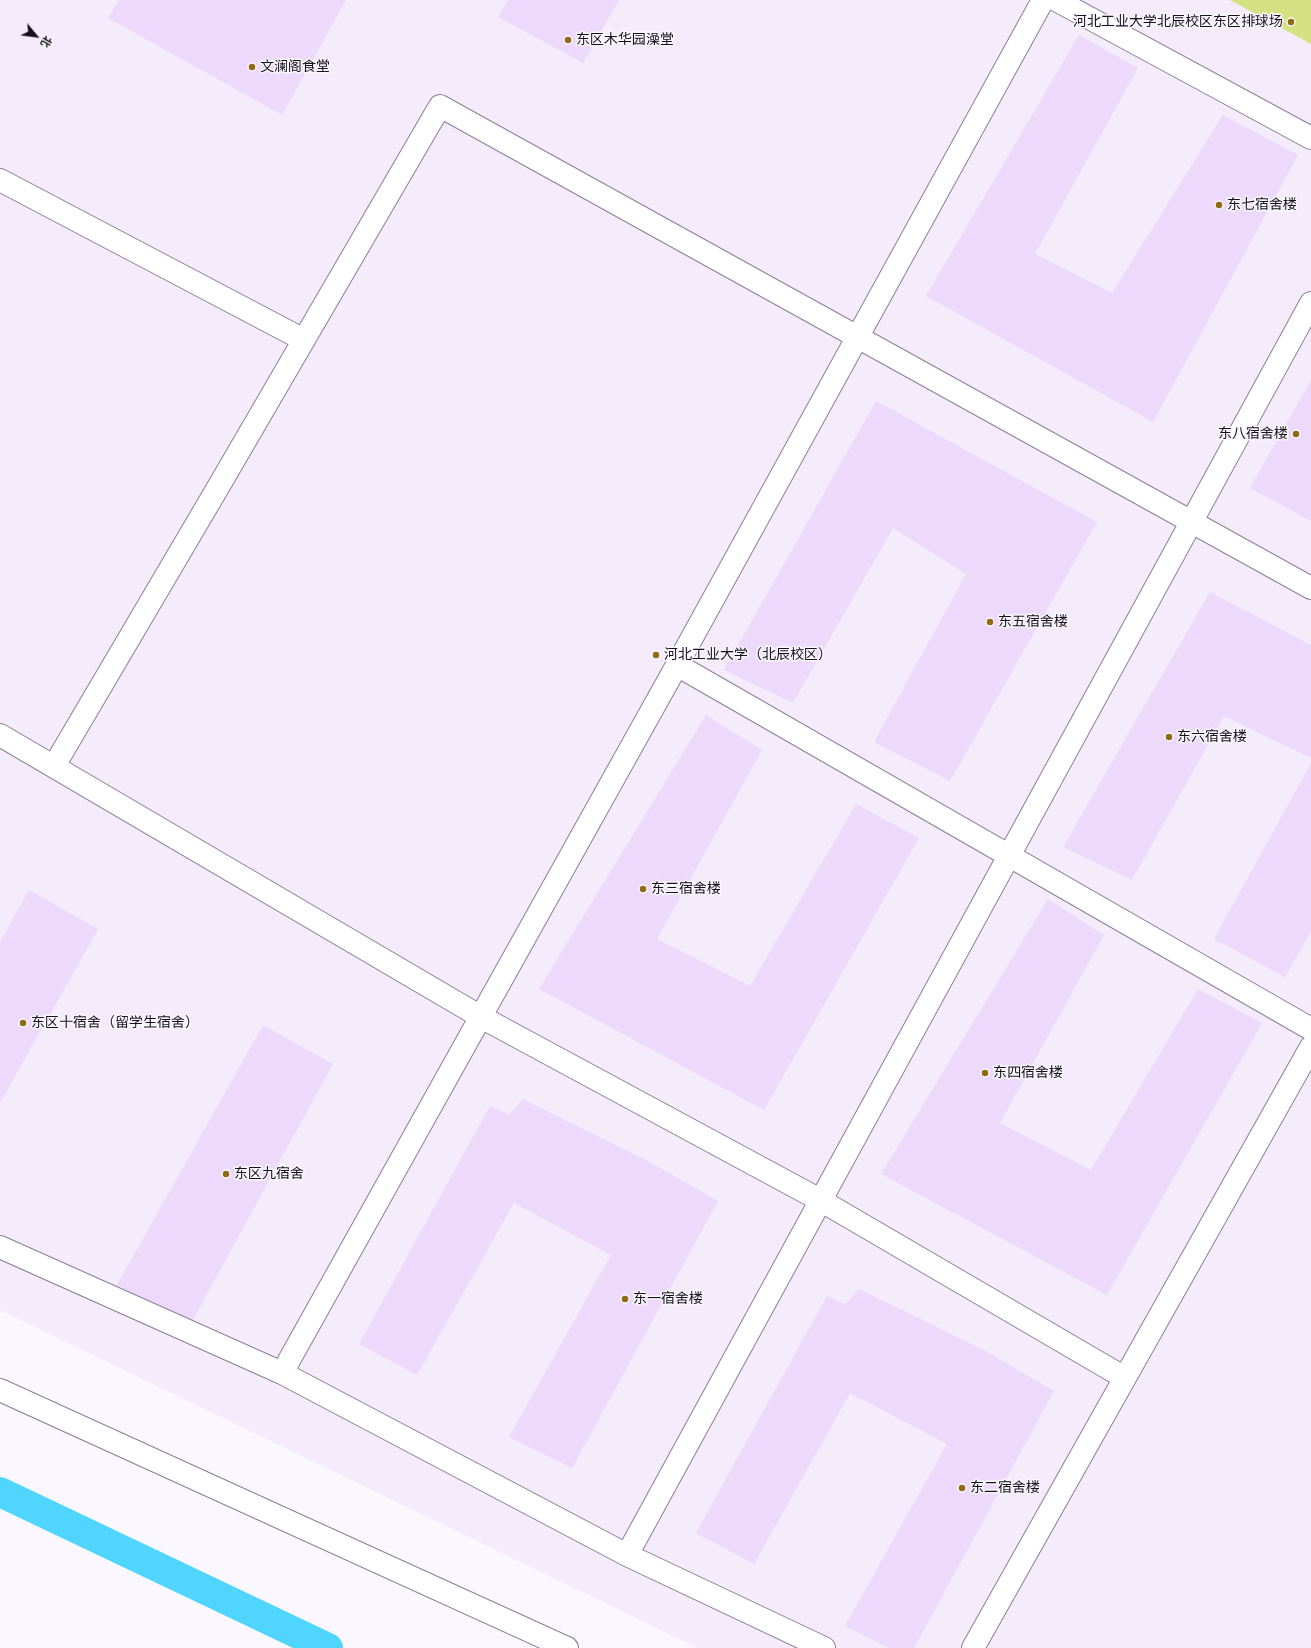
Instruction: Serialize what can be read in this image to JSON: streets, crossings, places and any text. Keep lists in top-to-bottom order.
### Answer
{
  "places": [
    "河北工业大学北辰校区东区排球场",
    "东区木华园澡堂",
    "文澜阁食堂",
    "东七宿舍楼",
    "东八宿舍楼",
    "东五宿舍楼",
    "河北工业大学（北辰校区）",
    "东六宿舍楼",
    "东三宿舍楼",
    "东区十宿舍（留学生宿舍）",
    "东四宿舍楼",
    "东区九宿舍",
    "东一宿舍楼",
    "东二宿舍楼"
  ],
  "north": "bottom right"
}
